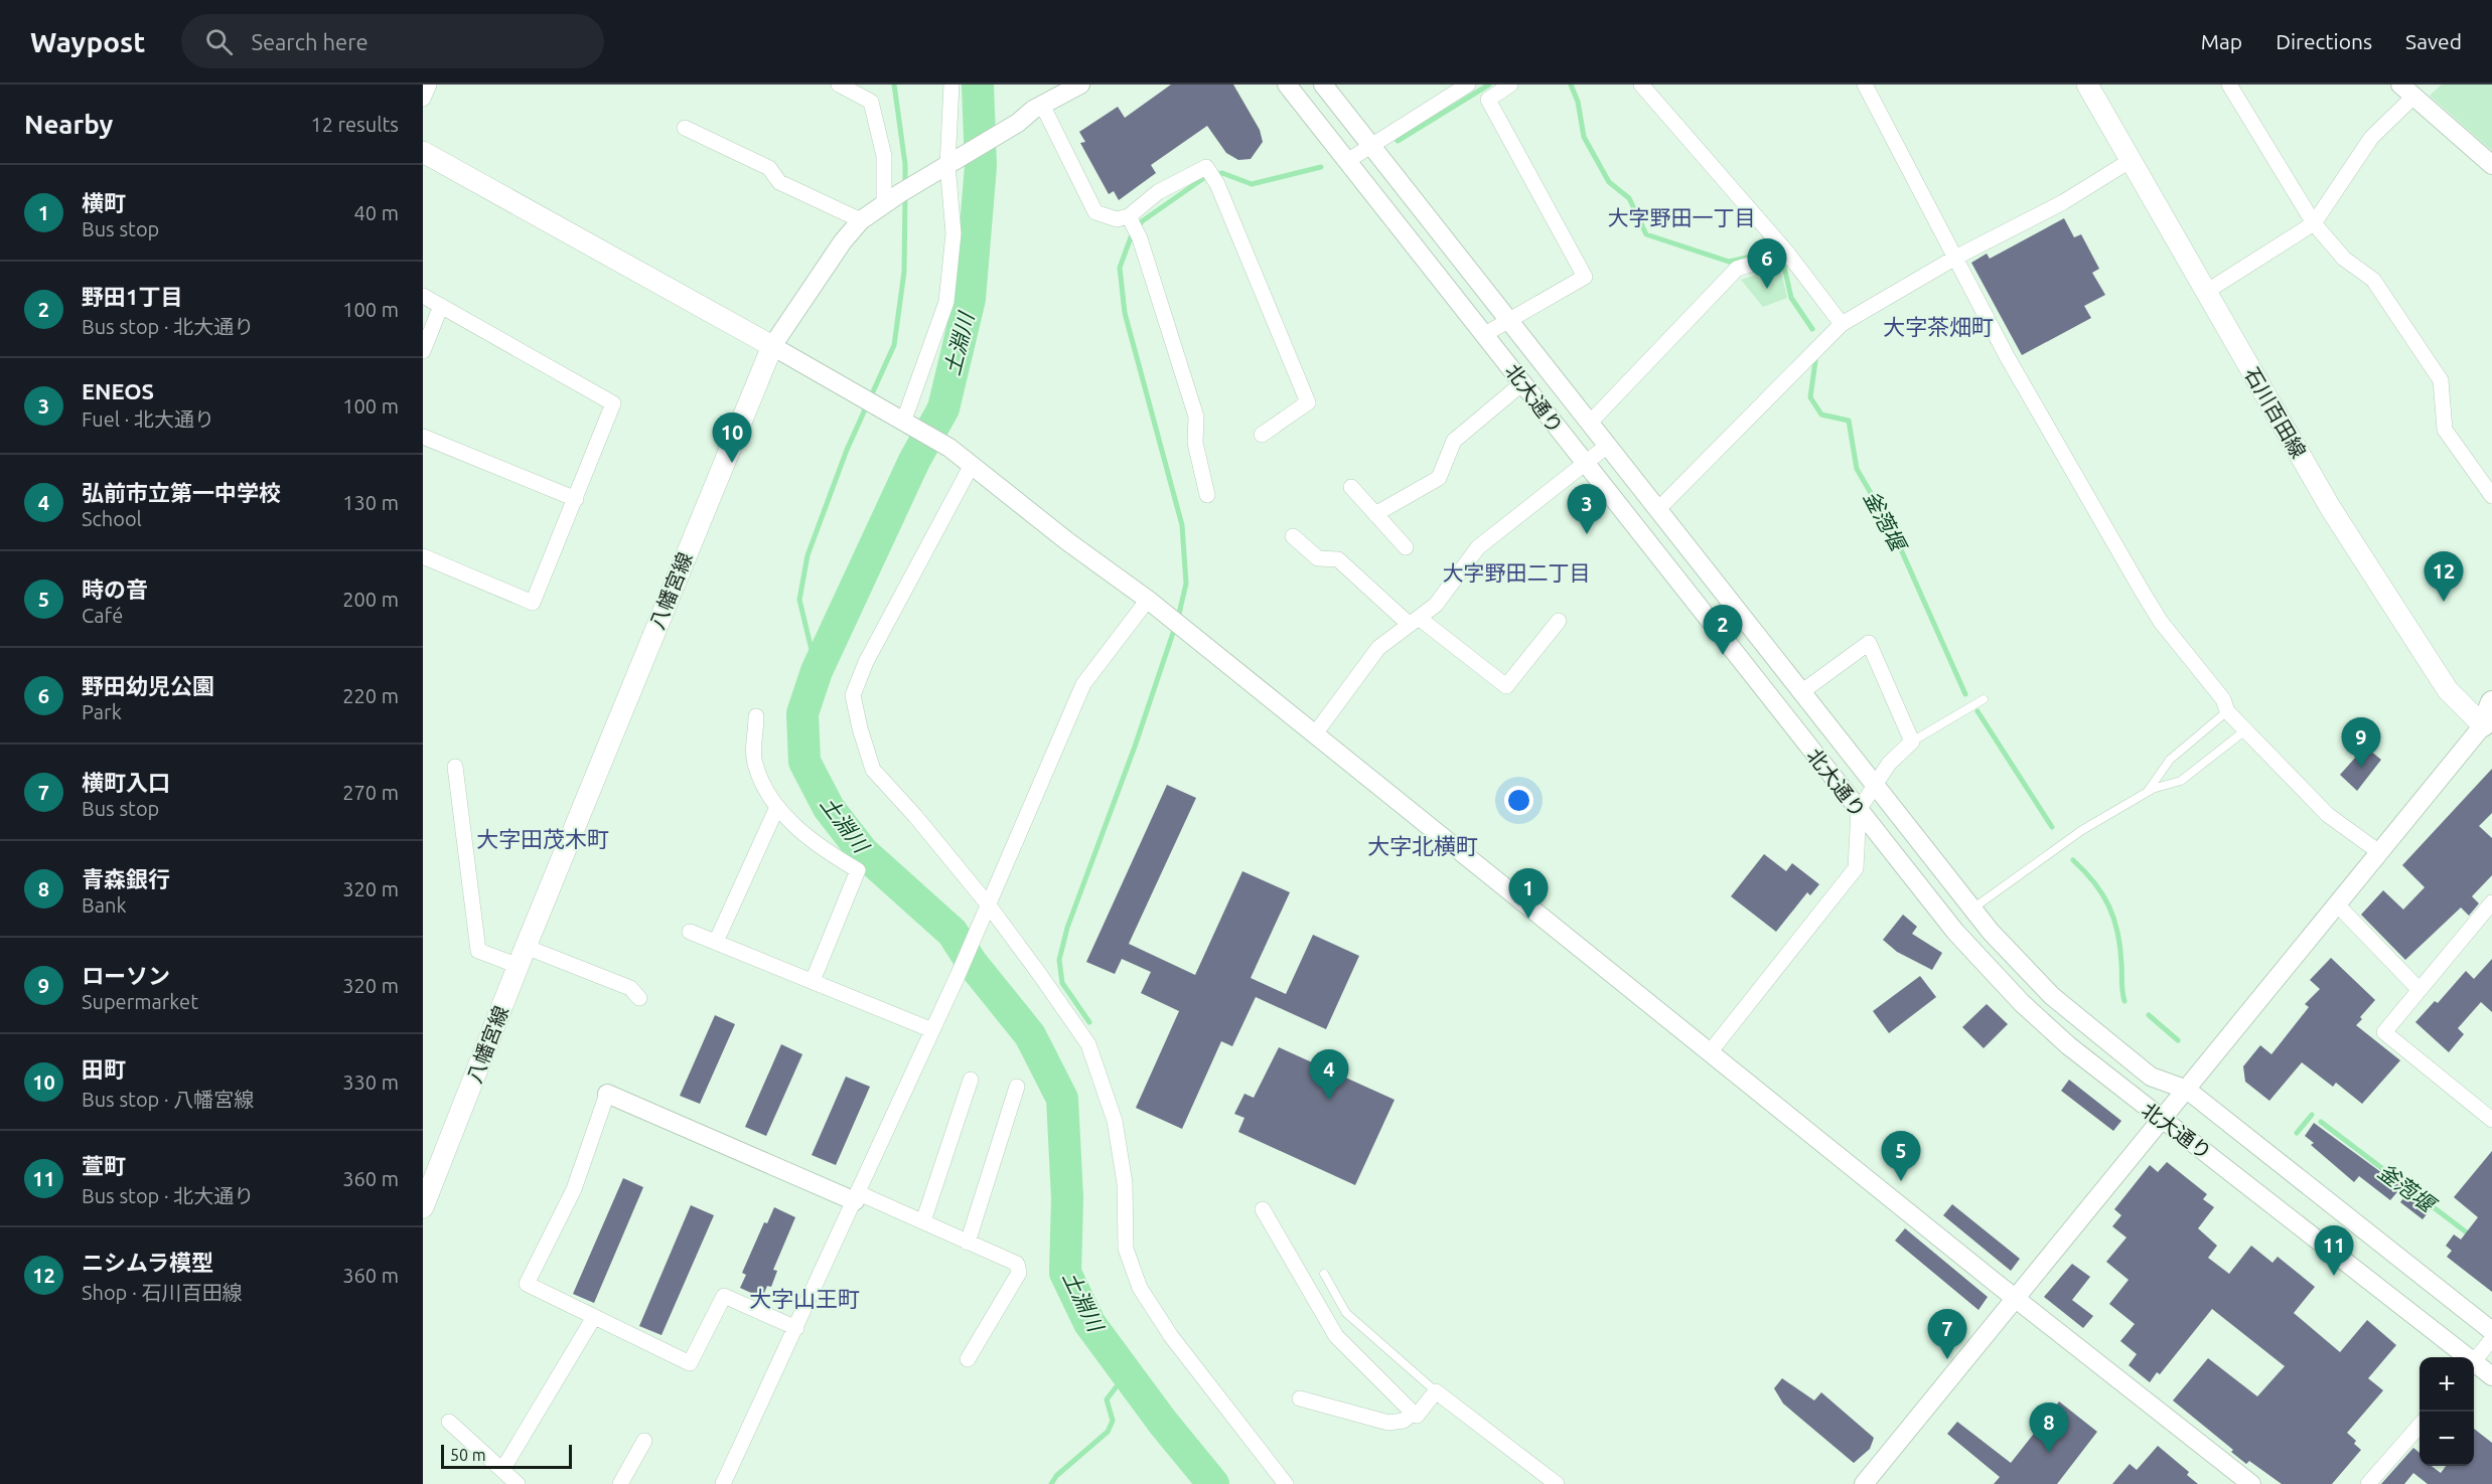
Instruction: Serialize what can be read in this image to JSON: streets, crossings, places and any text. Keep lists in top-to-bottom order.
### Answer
{
  "streets": {
    "main road": ["石川百田線", "八幡宮線"],
    "street": ["北大通り"]
  },
  "districts": [
    "大字野田一丁目",
    "大字茶畑町",
    "大字野田二丁目",
    "大字田茂木町",
    "大字北横町",
    "大字山王町"
  ],
  "water": ["土淵川", "釜萢堰"],
  "scale_bar": "50 m",
  "page": {
    "header": "Waypost",
    "search": "Search here",
    "nav": ["Map", "Directions", "Saved"],
    "heading": ["Nearby", "12 results"],
    "list": [
      {
        "mark": "1",
        "name": "横町",
        "note": "Bus stop",
        "value": "40 m"
      },
      {
        "mark": "2",
        "name": "野田1丁目",
        "note": "Bus stop · 北大通り",
        "value": "100 m"
      },
      {
        "mark": "3",
        "name": "ENEOS",
        "note": "Fuel · 北大通り",
        "value": "100 m"
      },
      {
        "mark": "4",
        "name": "弘前市立第一中学校",
        "note": "School",
        "value": "130 m"
      },
      {
        "mark": "5",
        "name": "時の音",
        "note": "Café",
        "value": "200 m"
      },
      {
        "mark": "6",
        "name": "野田幼児公園",
        "note": "Park",
        "value": "220 m"
      },
      {
        "mark": "7",
        "name": "横町入口",
        "note": "Bus stop",
        "value": "270 m"
      },
      {
        "mark": "8",
        "name": "青森銀行",
        "note": "Bank",
        "value": "320 m"
      },
      {
        "mark": "9",
        "name": "ローソン",
        "note": "Supermarket",
        "value": "320 m"
      },
      {
        "mark": "10",
        "name": "田町",
        "note": "Bus stop · 八幡宮線",
        "value": "330 m"
      },
      {
        "mark": "11",
        "name": "萱町",
        "note": "Bus stop · 北大通り",
        "value": "360 m"
      },
      {
        "mark": "12",
        "name": "ニシムラ模型",
        "note": "Shop · 石川百田線",
        "value": "360 m"
      }
    ],
    "pins": [
      "6",
      "10",
      "3",
      "12",
      "2",
      "9",
      "1",
      "4",
      "5",
      "11",
      "7",
      "8"
    ],
    "map_buttons": ["+", "−"],
    "scale": "50 m"
  }
}
